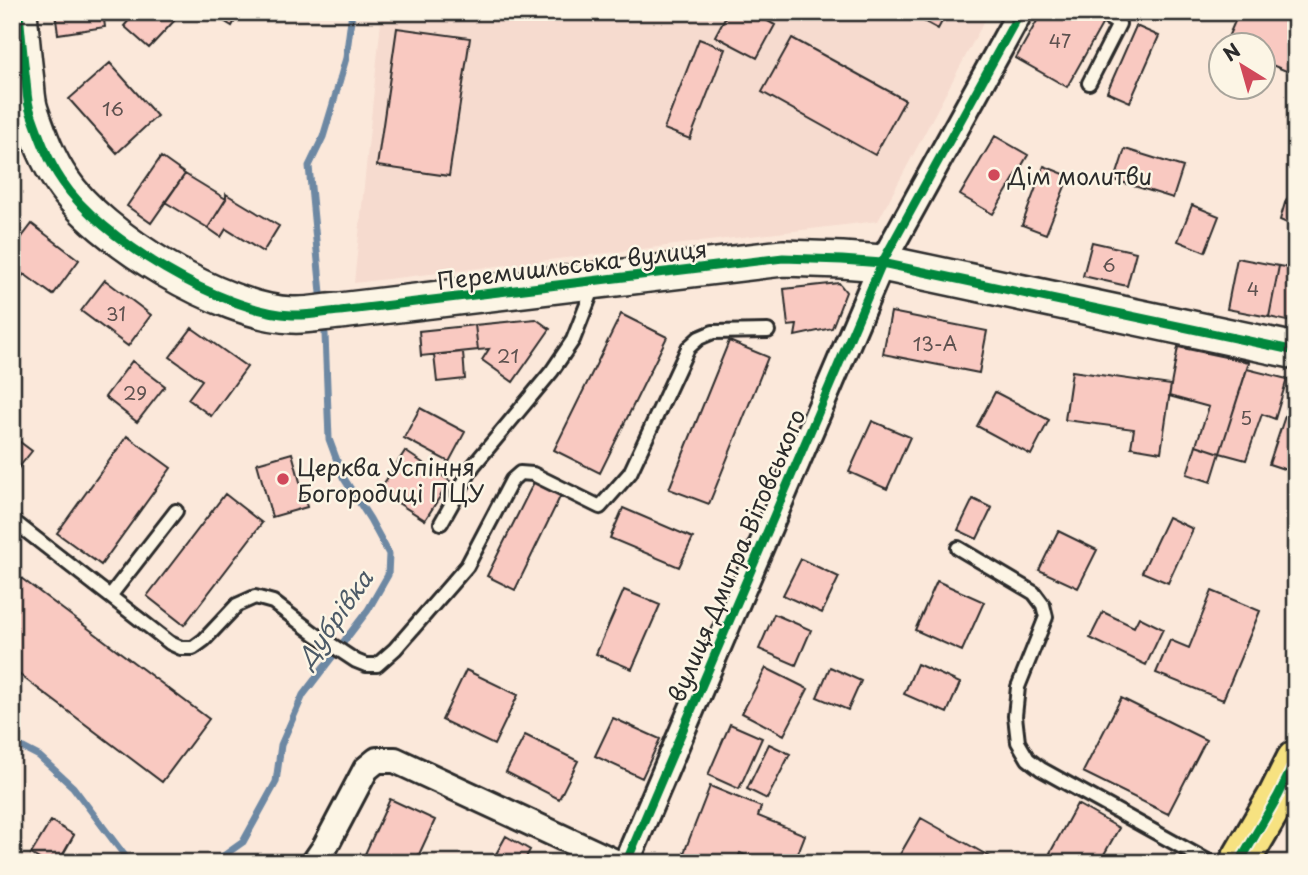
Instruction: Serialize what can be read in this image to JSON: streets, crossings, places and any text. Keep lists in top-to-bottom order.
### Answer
{
  "streets": {
    "main road": ["Перемишльська вулиця"],
    "street": ["вулиця Дмитра Вітовського"]
  },
  "crossings": [
    ["Перемишльська вулиця", "вулиця Дмитра Вітовського"]
  ],
  "water": ["Дубрівка"],
  "places": ["Дім молитви", "Церква Успіння Богородиці ПЦУ"],
  "house_numbers": [
    "47",
    "16",
    "6",
    "4",
    "31",
    "13-А",
    "21",
    "29",
    "5"
  ],
  "north": "top left"
}
